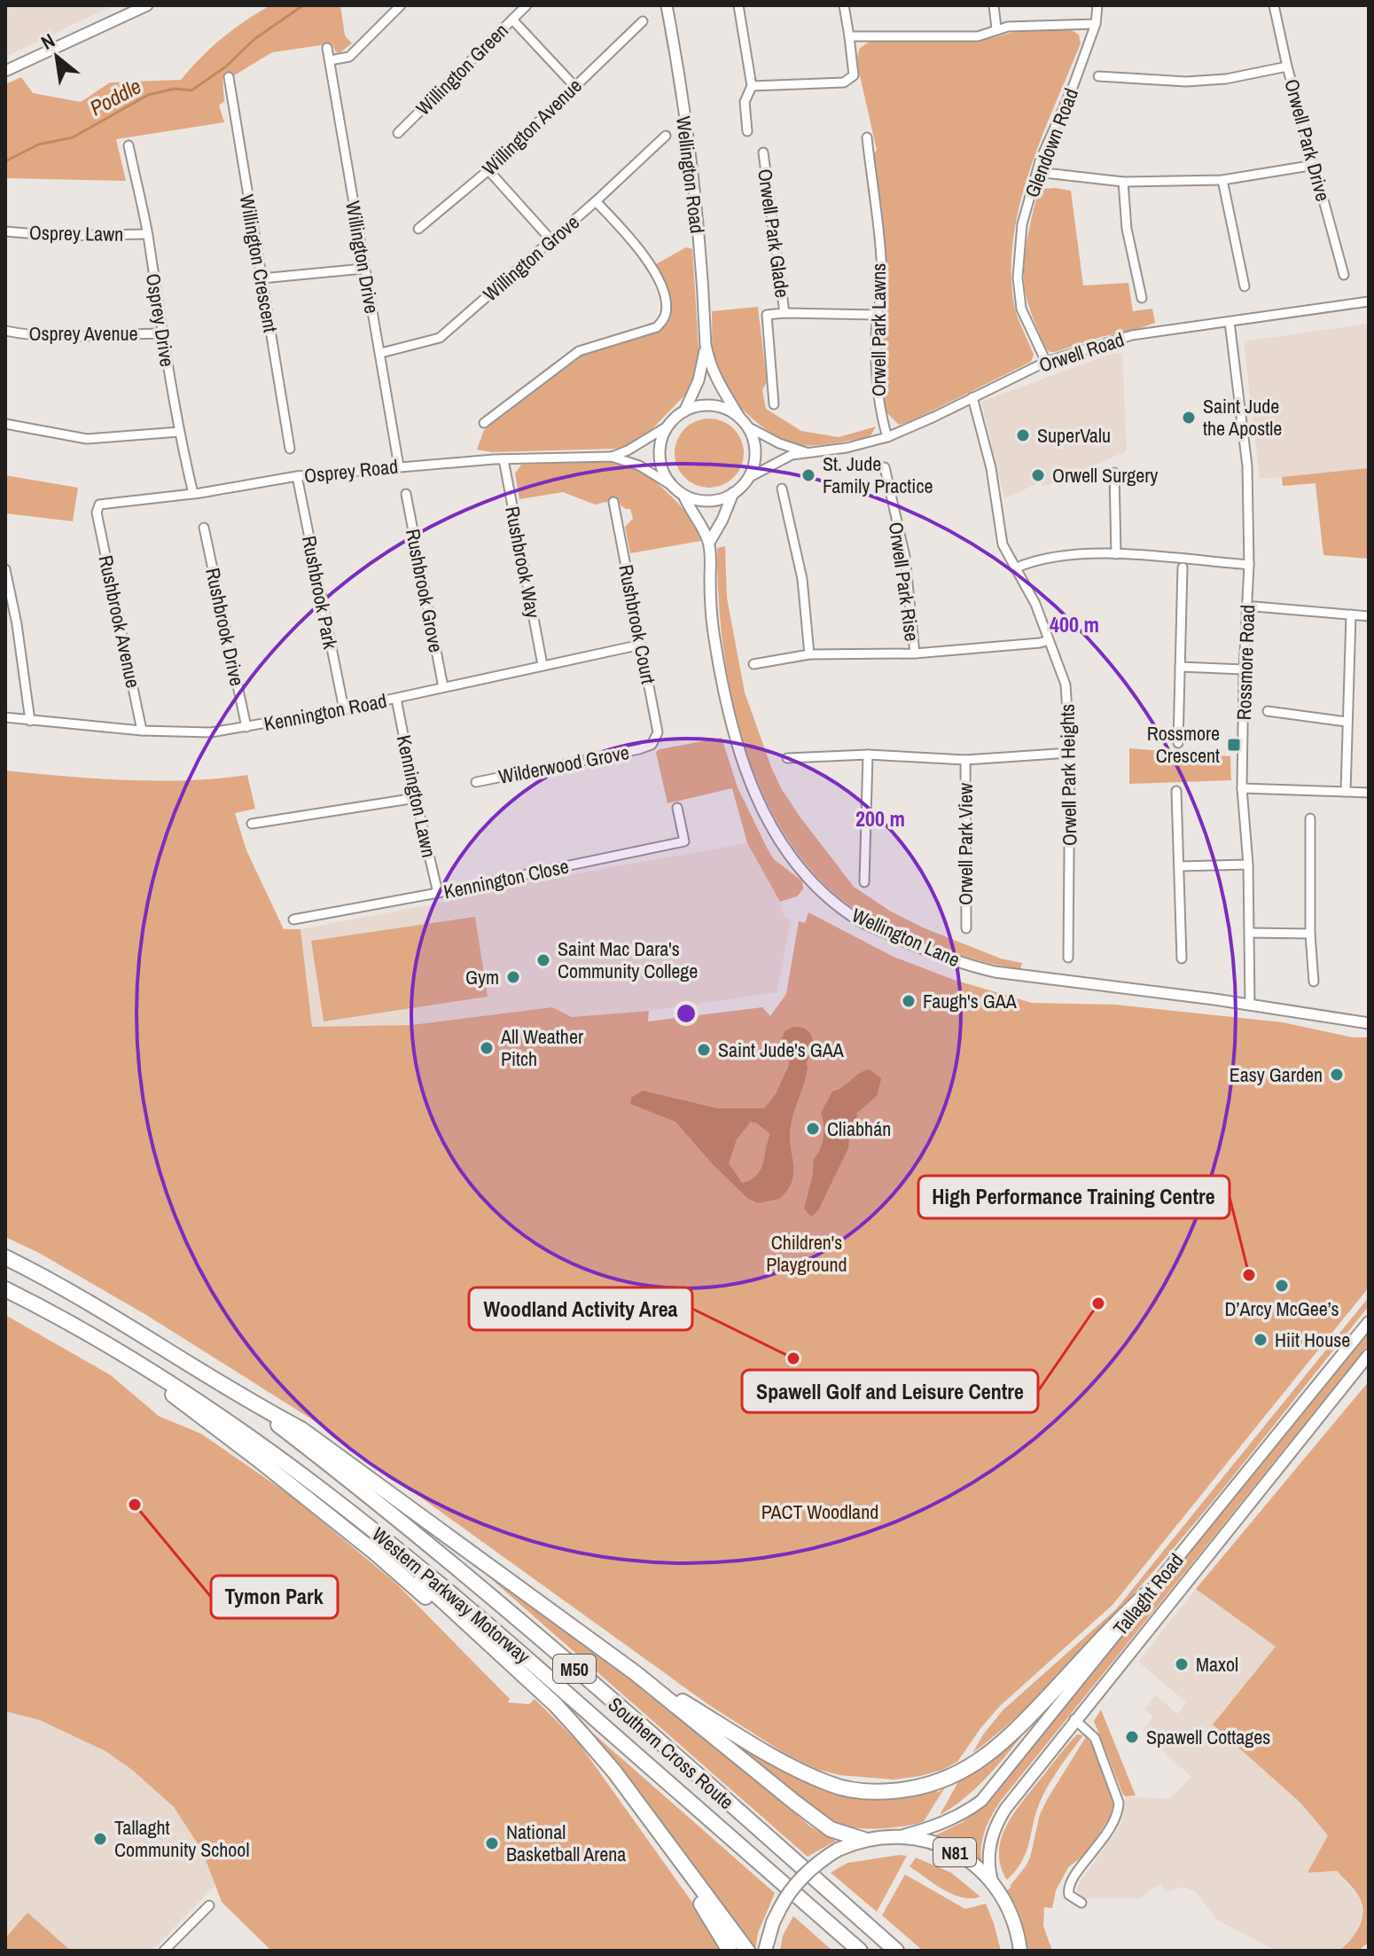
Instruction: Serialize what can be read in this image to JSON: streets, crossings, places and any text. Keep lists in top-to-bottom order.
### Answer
{
  "streets": {
    "highway": ["Western Parkway Motorway", "M50", "Southern Cross Route"],
    "main road": ["Tallaght Road", "N81"],
    "street": [
      "Willington Green",
      "Willington Avenue",
      "Orwell Park Drive",
      "Glendown Road",
      "Wellington Road",
      "Osprey Lawn",
      "Orwell Park Glade",
      "Willington Drive",
      "Willington Grove",
      "Willington Crescent",
      "Osprey Drive",
      "Orwell Park Lawns",
      "Osprey Avenue",
      "Orwell Road",
      "Osprey Road",
      "Rushbrook Way",
      "Orwell Park Rise",
      "Rushbrook Grove",
      "Rushbrook Park",
      "Rushbrook Avenue",
      "Rushbrook Court",
      "Rushbrook Drive",
      "Rossmore Road",
      "Kennington Road",
      "Wilderwood Grove",
      "Orwell Park Heights",
      "Kennington Lawn",
      "Orwell Park View",
      "Kennington Close",
      "Wellington Lane"
    ]
  },
  "crossings": [
    ["Glendown Road", "Orwell Road"],
    ["Wellington Road", "Orwell Road"],
    ["Wellington Road", "Osprey Road"],
    ["Wellington Road", "Wellington Lane"],
    ["Osprey Lawn", "Osprey Drive"],
    ["Orwell Park Glade", "Orwell Park Lawns"],
    ["Willington Drive", "Willington Grove"],
    ["Willington Drive", "Osprey Road"],
    ["Osprey Drive", "Osprey Avenue"],
    ["Osprey Drive", "Osprey Road"],
    ["Orwell Park Lawns", "Orwell Road"],
    ["Orwell Road", "Osprey Road"],
    ["Orwell Road", "Rossmore Road"],
    ["Orwell Road", "Orwell Park Heights"],
    ["Orwell Road", "Wellington Lane"],
    ["Osprey Road", "Rushbrook Way"],
    ["Osprey Road", "Rushbrook Park"],
    ["Osprey Road", "Rushbrook Avenue"],
    ["Osprey Road", "Wellington Lane"],
    ["Rushbrook Way", "Kennington Road"],
    ["Orwell Park Rise", "Orwell Park Heights"],
    ["Rushbrook Grove", "Kennington Road"],
    ["Rushbrook Park", "Kennington Road"],
    ["Rushbrook Avenue", "Kennington Road"],
    ["Rushbrook Court", "Kennington Road"],
    ["Rushbrook Court", "Wilderwood Grove"],
    ["Rushbrook Drive", "Kennington Road"],
    ["Rossmore Road", "Wellington Lane"],
    ["Kennington Road", "Kennington Lawn"],
    ["Orwell Park Heights", "Orwell Park View"],
    ["Kennington Lawn", "Kennington Close"],
    ["Tallaght Road", "M50"],
    ["Tallaght Road", "N81"],
    ["Western Parkway Motorway", "M50"],
    ["M50", "Southern Cross Route"],
    ["M50", "N81"]
  ],
  "water": ["Poddle"],
  "parks": ["Children's Playground", "PACT Woodland"],
  "places": {
    "other": [
      "Saint Jude the Apostle",
      "SuperValu",
      "St. Jude Family Practice",
      "Orwell Surgery",
      "Saint Mac Dara's Community College",
      "Gym",
      "Faugh's GAA",
      "All Weather Pitch",
      "Saint Jude's GAA",
      "Easy Garden",
      "Cliabhán",
      "High Performance Training Centre",
      "D’Arcy McGee’s",
      "Spawell Golf and Leisure Centre",
      "Hiit House",
      "Woodland Activity Area",
      "Tymon Park",
      "Maxol",
      "Spawell Cottages",
      "Tallaght Community School",
      "National Basketball Arena"
    ],
    "transit": ["Rossmore Crescent"]
  },
  "north": "top left",
  "rings": ["400 m", "200 m"]
}
